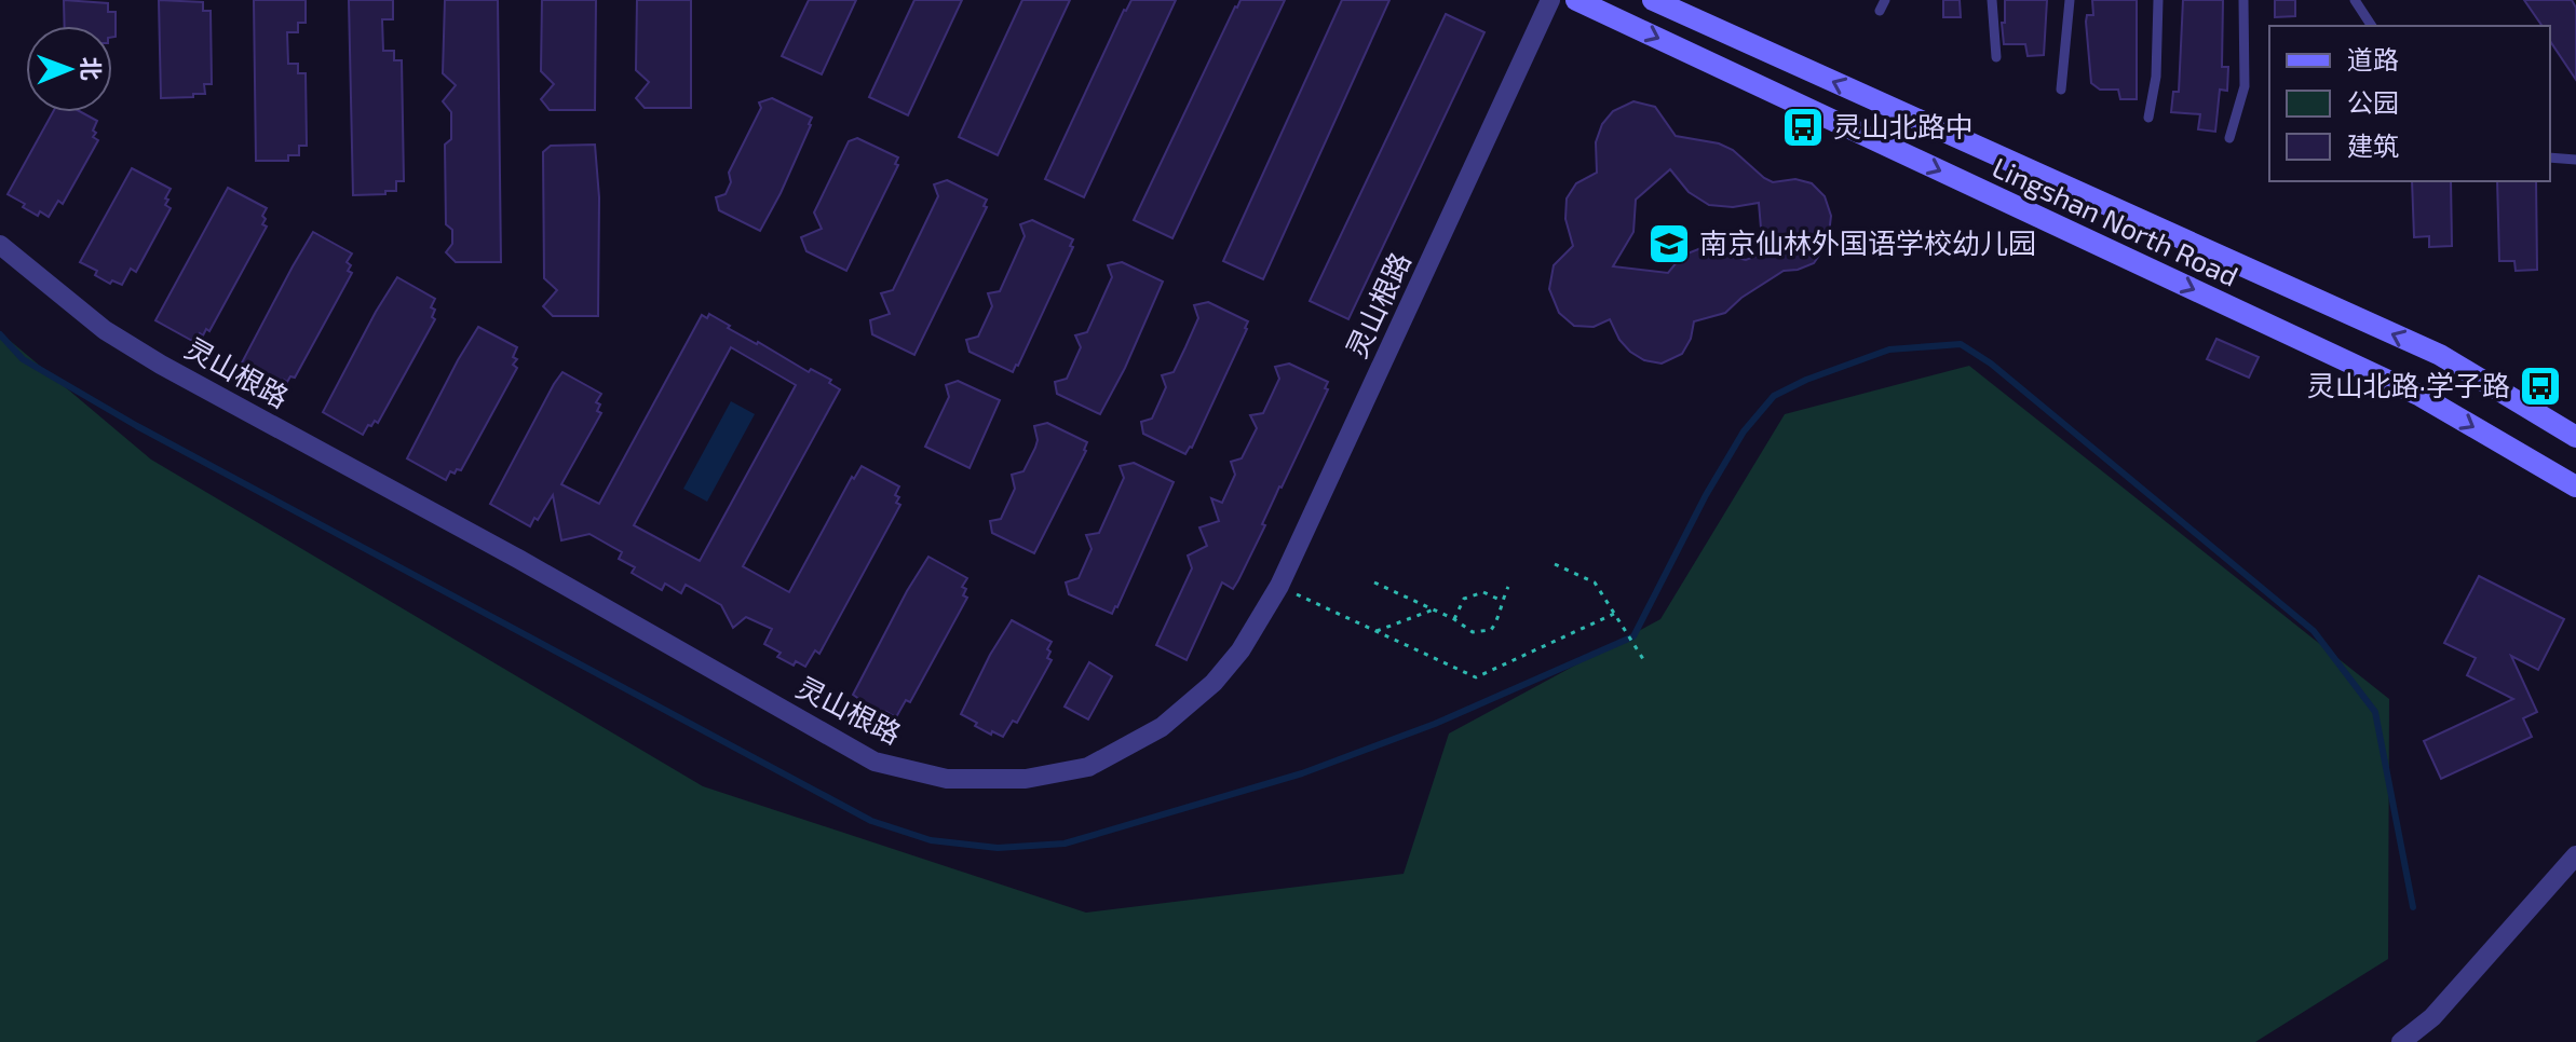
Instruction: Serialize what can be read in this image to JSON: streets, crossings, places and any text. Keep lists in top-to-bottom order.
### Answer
{
  "streets": {
    "main road": ["Lingshan North Road"],
    "street": ["灵山根路"]
  },
  "places": {
    "bus stop": ["灵山北路中", "灵山北路·学子路"],
    "school or university": ["南京仙林外国语学校幼儿园"]
  },
  "legend": ["道路", "公园", "建筑"],
  "north": "right"
}
